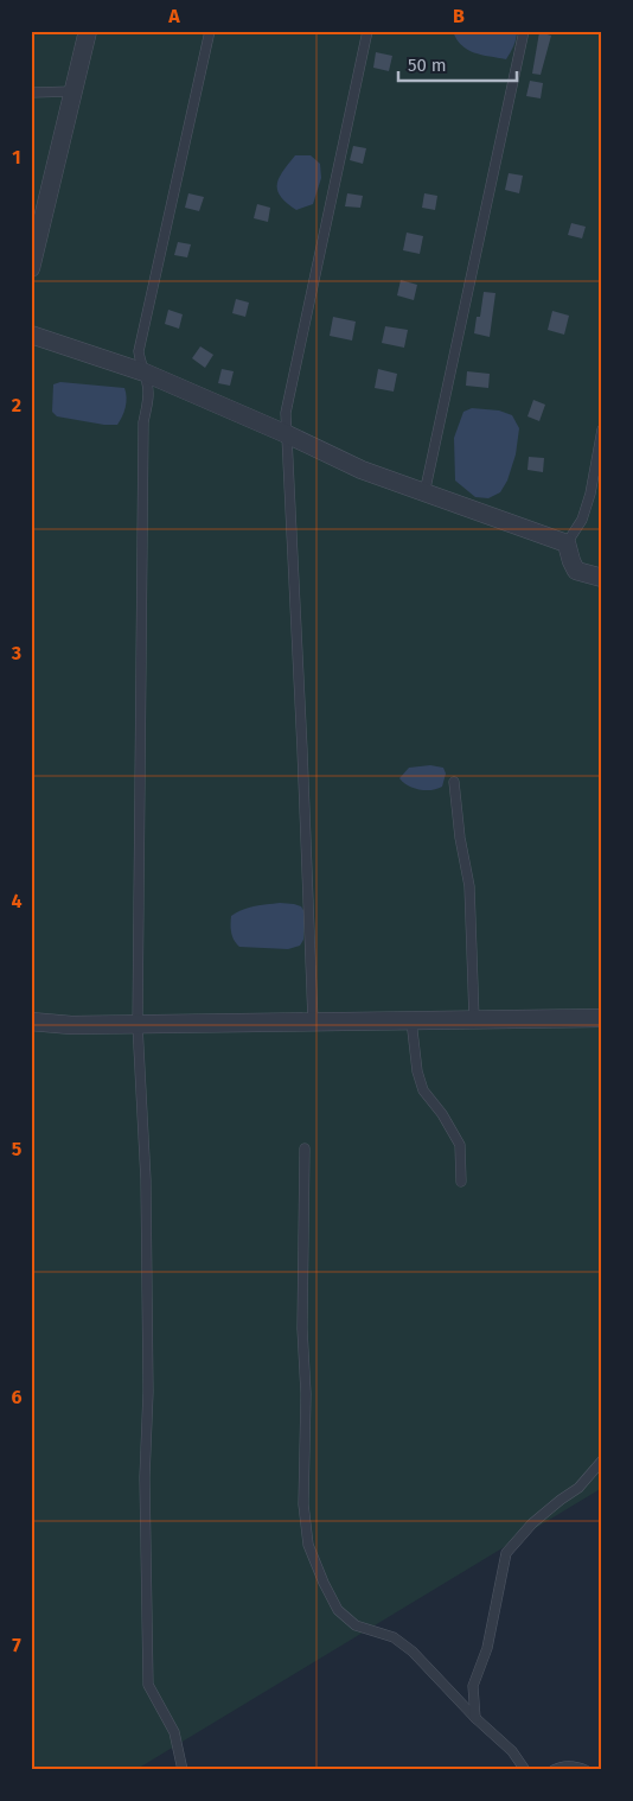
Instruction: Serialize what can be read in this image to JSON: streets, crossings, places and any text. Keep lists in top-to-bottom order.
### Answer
{
  "scale_bar": "50 m",
  "grid": {
    "columns": ["A", "B"],
    "rows": [
      "1",
      "2",
      "3",
      "4",
      "5",
      "6",
      "7"
    ]
  }
}
